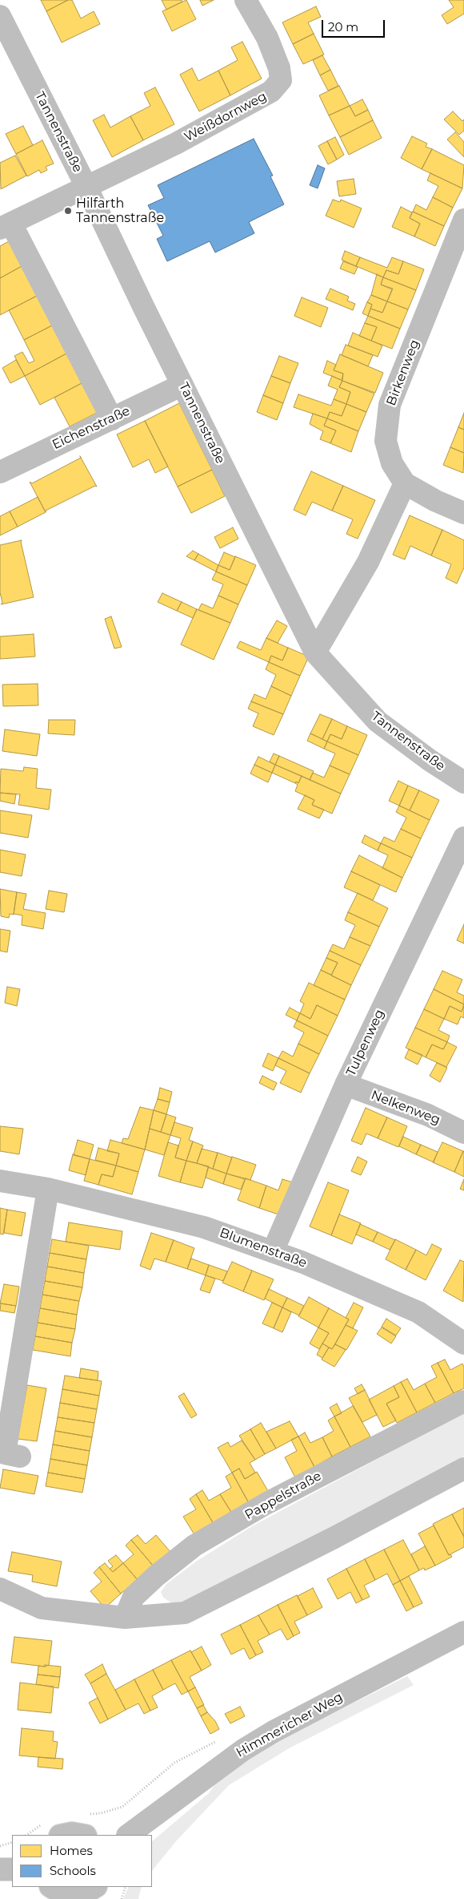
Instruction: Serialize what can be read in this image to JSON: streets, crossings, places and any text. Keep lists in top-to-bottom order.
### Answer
{
  "streets": {
    "street": [
      "Weißdornweg",
      "Tannenstraße",
      "Birkenweg",
      "Eichenstraße",
      "Tulpenweg",
      "Nelkenweg",
      "Blumenstraße",
      "Pappelstraße",
      "Himmericher Weg"
    ]
  },
  "crossings": [
    ["Weißdornweg", "Tannenstraße"],
    ["Tannenstraße", "Eichenstraße"],
    ["Tulpenweg", "Nelkenweg"],
    ["Tulpenweg", "Blumenstraße"]
  ],
  "places": ["Hilfarth Tannenstraße"],
  "legend": ["Homes", "Schools"],
  "scale_bar": "20 m"
}
